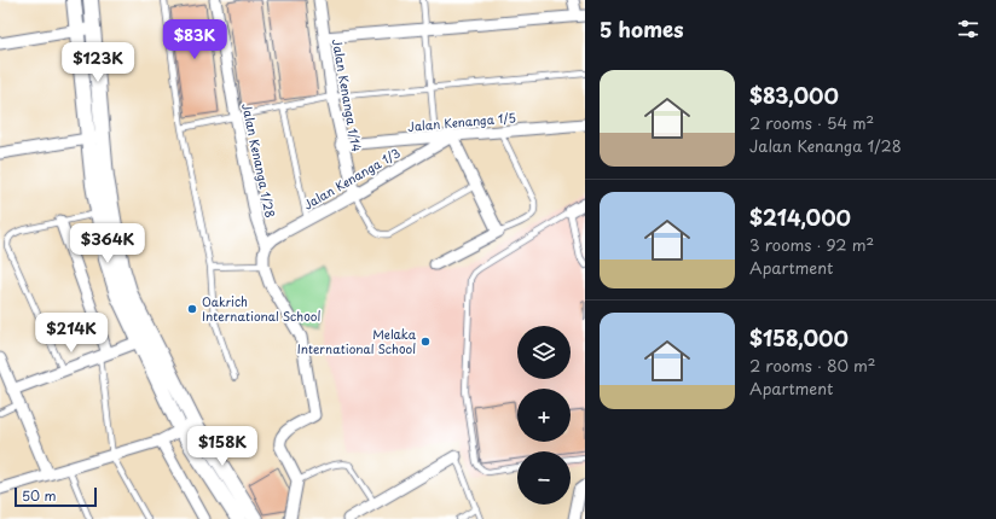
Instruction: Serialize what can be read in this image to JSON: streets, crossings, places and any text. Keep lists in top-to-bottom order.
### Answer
{
  "streets": {
    "street": [
      "Jalan Kenanga 1/14",
      "Jalan Kenanga 1/5",
      "Jalan Kenanga 1/28",
      "Jalan Kenanga 1/3"
    ]
  },
  "crossings": [
    ["Jalan Kenanga 1/14", "Jalan Kenanga 1/5"],
    ["Jalan Kenanga 1/14", "Jalan Kenanga 1/3"],
    ["Jalan Kenanga 1/5", "Jalan Kenanga 1/3"],
    ["Jalan Kenanga 1/28", "Jalan Kenanga 1/3"]
  ],
  "places": ["Oakrich International School", "Melaka International School"],
  "scale_bar": "50 m",
  "page": {
    "heading": "5 homes",
    "price": [
      "$83K",
      "$123K",
      "$364K",
      "$214K",
      "$158K"
    ],
    "list": [
      {
        "name": "$83,000",
        "note": "2 rooms · 54 m² · Jalan Kenanga 1/28"
      },
      {
        "name": "$214,000",
        "note": "3 rooms · 92 m² · Apartment"
      },
      {
        "name": "$158,000",
        "note": "2 rooms · 80 m² · Apartment"
      }
    ],
    "map_buttons": ["+", "−"],
    "scale": "50 m"
  }
}
